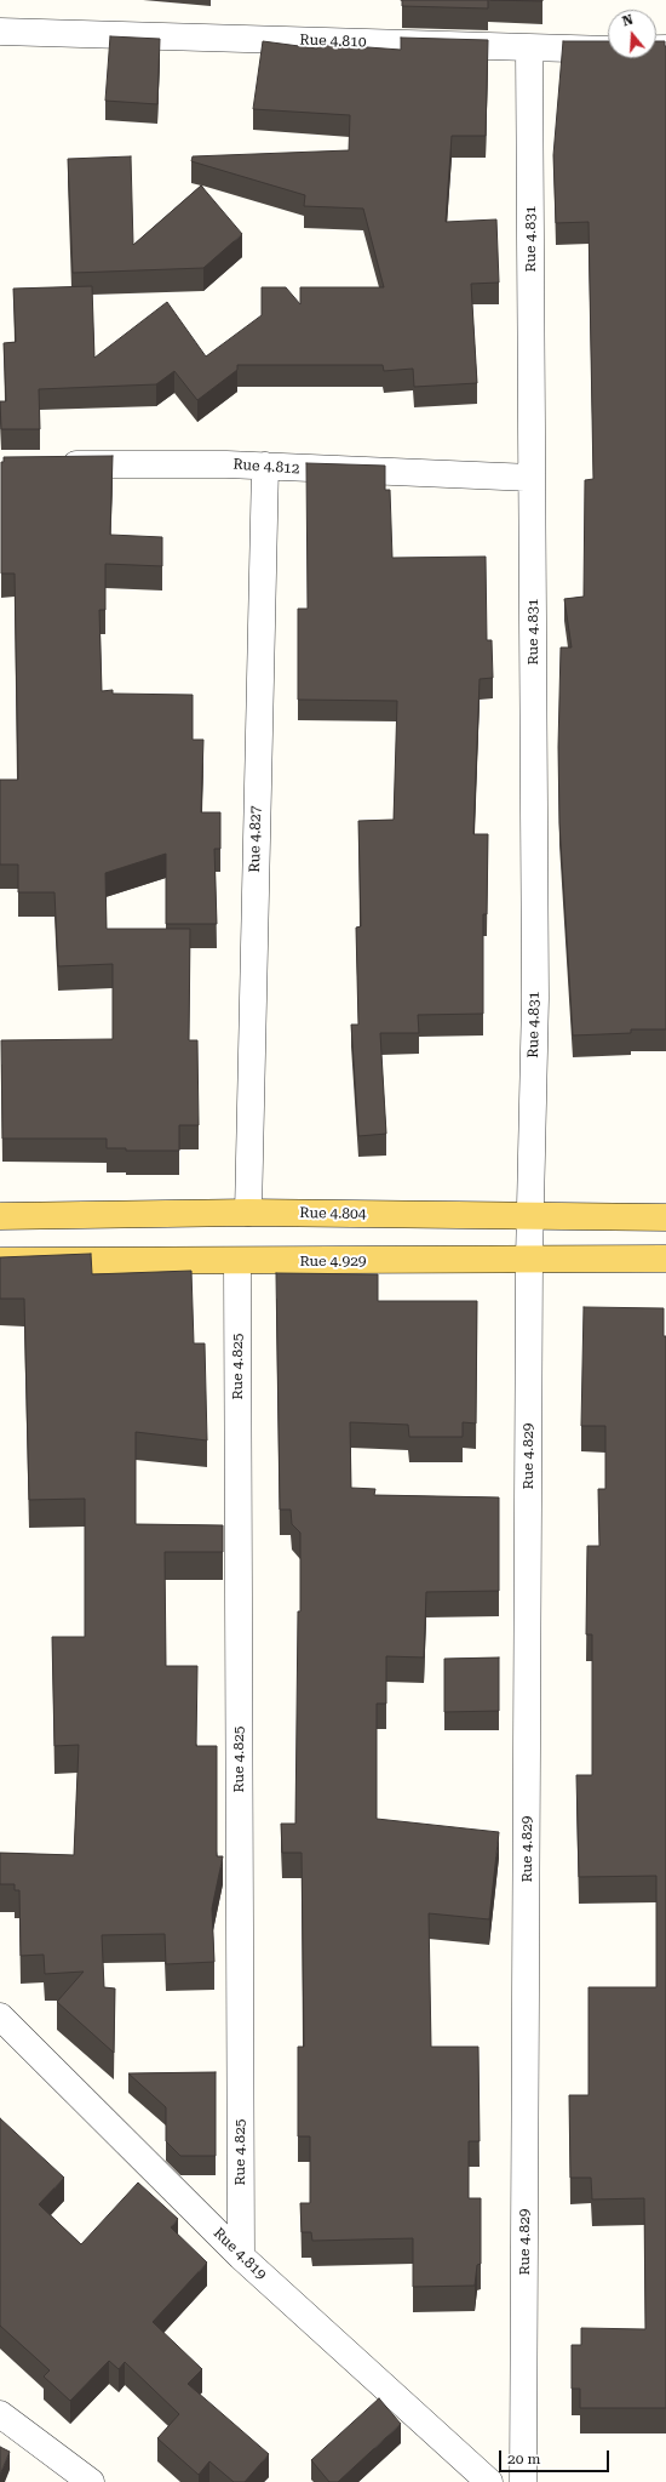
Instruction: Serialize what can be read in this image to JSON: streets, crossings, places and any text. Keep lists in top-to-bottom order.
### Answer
{
  "streets": {
    "main road": ["Rue 4.804", "Rue 4.929"],
    "street": [
      "Rue 4.810",
      "Rue 4.831",
      "Rue 4.812",
      "Rue 4.827",
      "Rue 4.825",
      "Rue 4.829",
      "Rue 4.819"
    ]
  },
  "crossings": [
    ["Rue 4.810", "Rue 4.831"],
    ["Rue 4.831", "Rue 4.812"],
    ["Rue 4.831", "Rue 4.804"],
    ["Rue 4.831", "Rue 4.829"],
    ["Rue 4.812", "Rue 4.827"],
    ["Rue 4.827", "Rue 4.804"],
    ["Rue 4.804", "Rue 4.829"],
    ["Rue 4.929", "Rue 4.825"],
    ["Rue 4.929", "Rue 4.829"],
    ["Rue 4.825", "Rue 4.819"]
  ],
  "scale_bar": "20 m",
  "north": "top"
}
